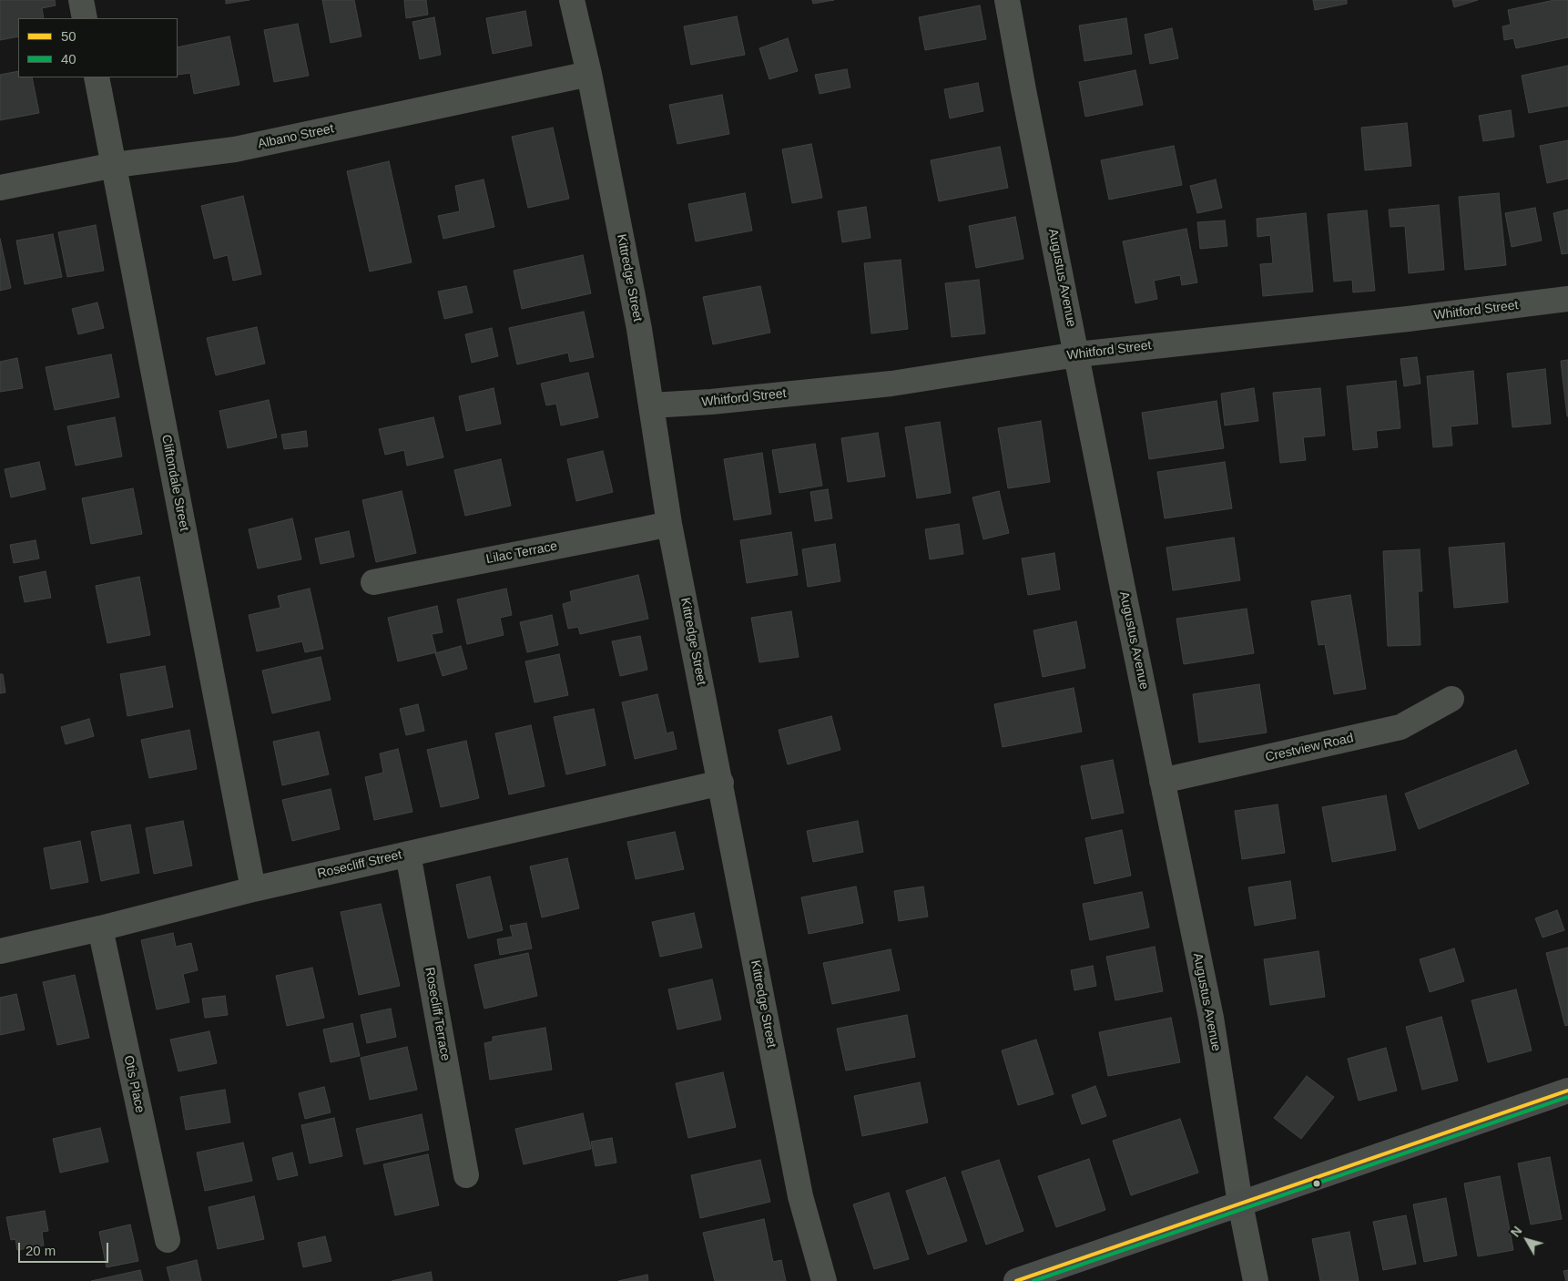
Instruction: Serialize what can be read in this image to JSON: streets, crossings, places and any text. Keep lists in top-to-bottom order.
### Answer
{
  "streets": {
    "street": [
      "Albano Street",
      "Kittredge Street",
      "Augustus Avenue",
      "Whitford Street",
      "Cliftondale Street",
      "Lilac Terrace",
      "Crestview Road",
      "Rosecliff Street",
      "Rosecliff Terrace",
      "Otis Place"
    ]
  },
  "crossings": [
    ["Albano Street", "Kittredge Street"],
    ["Albano Street", "Cliftondale Street"],
    ["Kittredge Street", "Whitford Street"],
    ["Kittredge Street", "Lilac Terrace"],
    ["Kittredge Street", "Rosecliff Street"],
    ["Augustus Avenue", "Whitford Street"],
    ["Augustus Avenue", "Crestview Road"],
    ["Cliftondale Street", "Rosecliff Street"],
    ["Rosecliff Street", "Rosecliff Terrace"],
    ["Rosecliff Street", "Otis Place"]
  ],
  "lines": ["transit line 50", "transit line 40"],
  "legend": ["50", "40"],
  "scale_bar": "20 m",
  "north": "top left"
}
